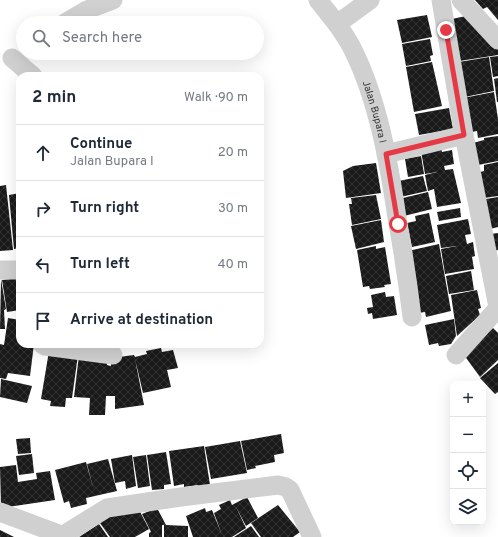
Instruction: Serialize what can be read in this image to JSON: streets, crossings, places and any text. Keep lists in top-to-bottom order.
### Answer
{
  "streets": {
    "street": ["Jalan Bupara I"]
  },
  "page": {
    "search": "Search here",
    "heading": ["2 min", "Walk · 90 m"],
    "list": [
      ["Continue", "Jalan Bupara I", "20 m"],
      ["Turn right", "30 m"],
      ["Turn left", "40 m"],
      "Arrive at destination"
    ],
    "map_buttons": ["+", "−"]
  }
}
